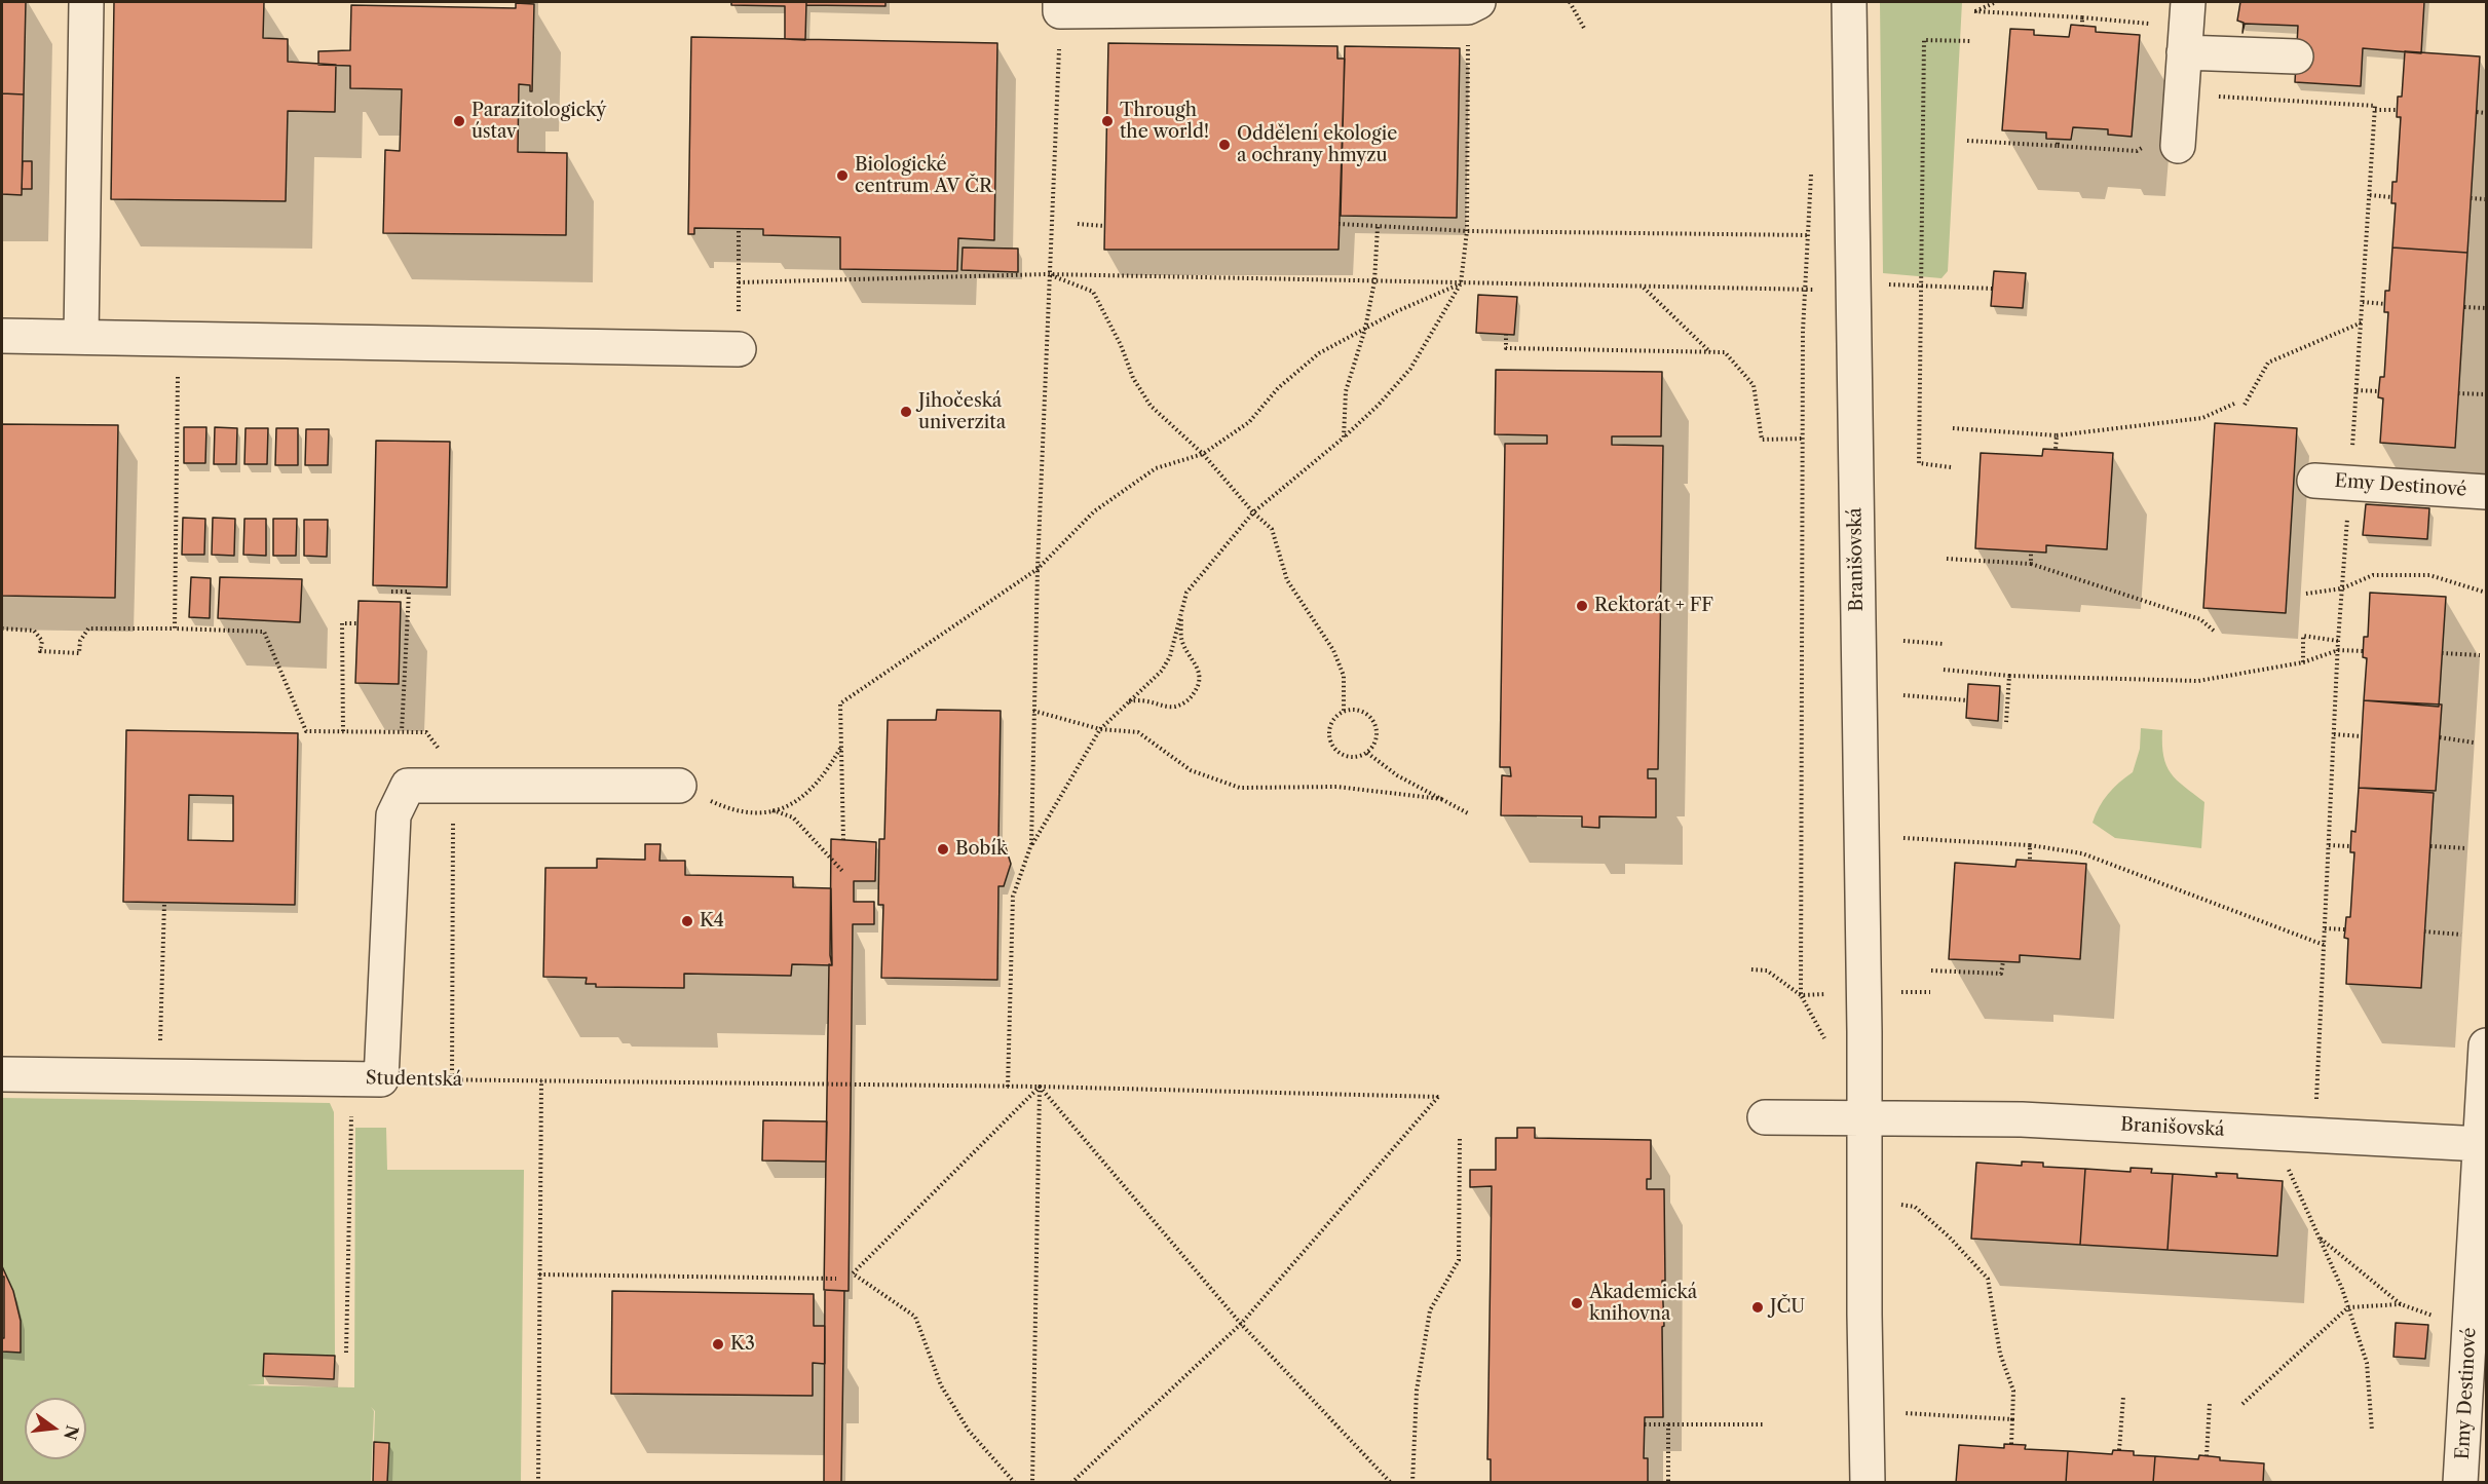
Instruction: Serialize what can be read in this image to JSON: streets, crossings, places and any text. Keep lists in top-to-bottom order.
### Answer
{
  "streets": {
    "street": ["Emy Destinové", "Branišovská", "Studentská"]
  },
  "crossings": [
    ["Emy Destinové", "Branišovská"]
  ],
  "places": [
    "Parazitologický ústav",
    "Through the world!",
    "Oddělení ekologie a ochrany hmyzu",
    "Biologické centrum AV ČR",
    "Jihočeská univerzita",
    "Rektorát + FF",
    "Bobík",
    "K4",
    "Akademická knihovna",
    "JČU",
    "K3"
  ],
  "north": "right"
}
